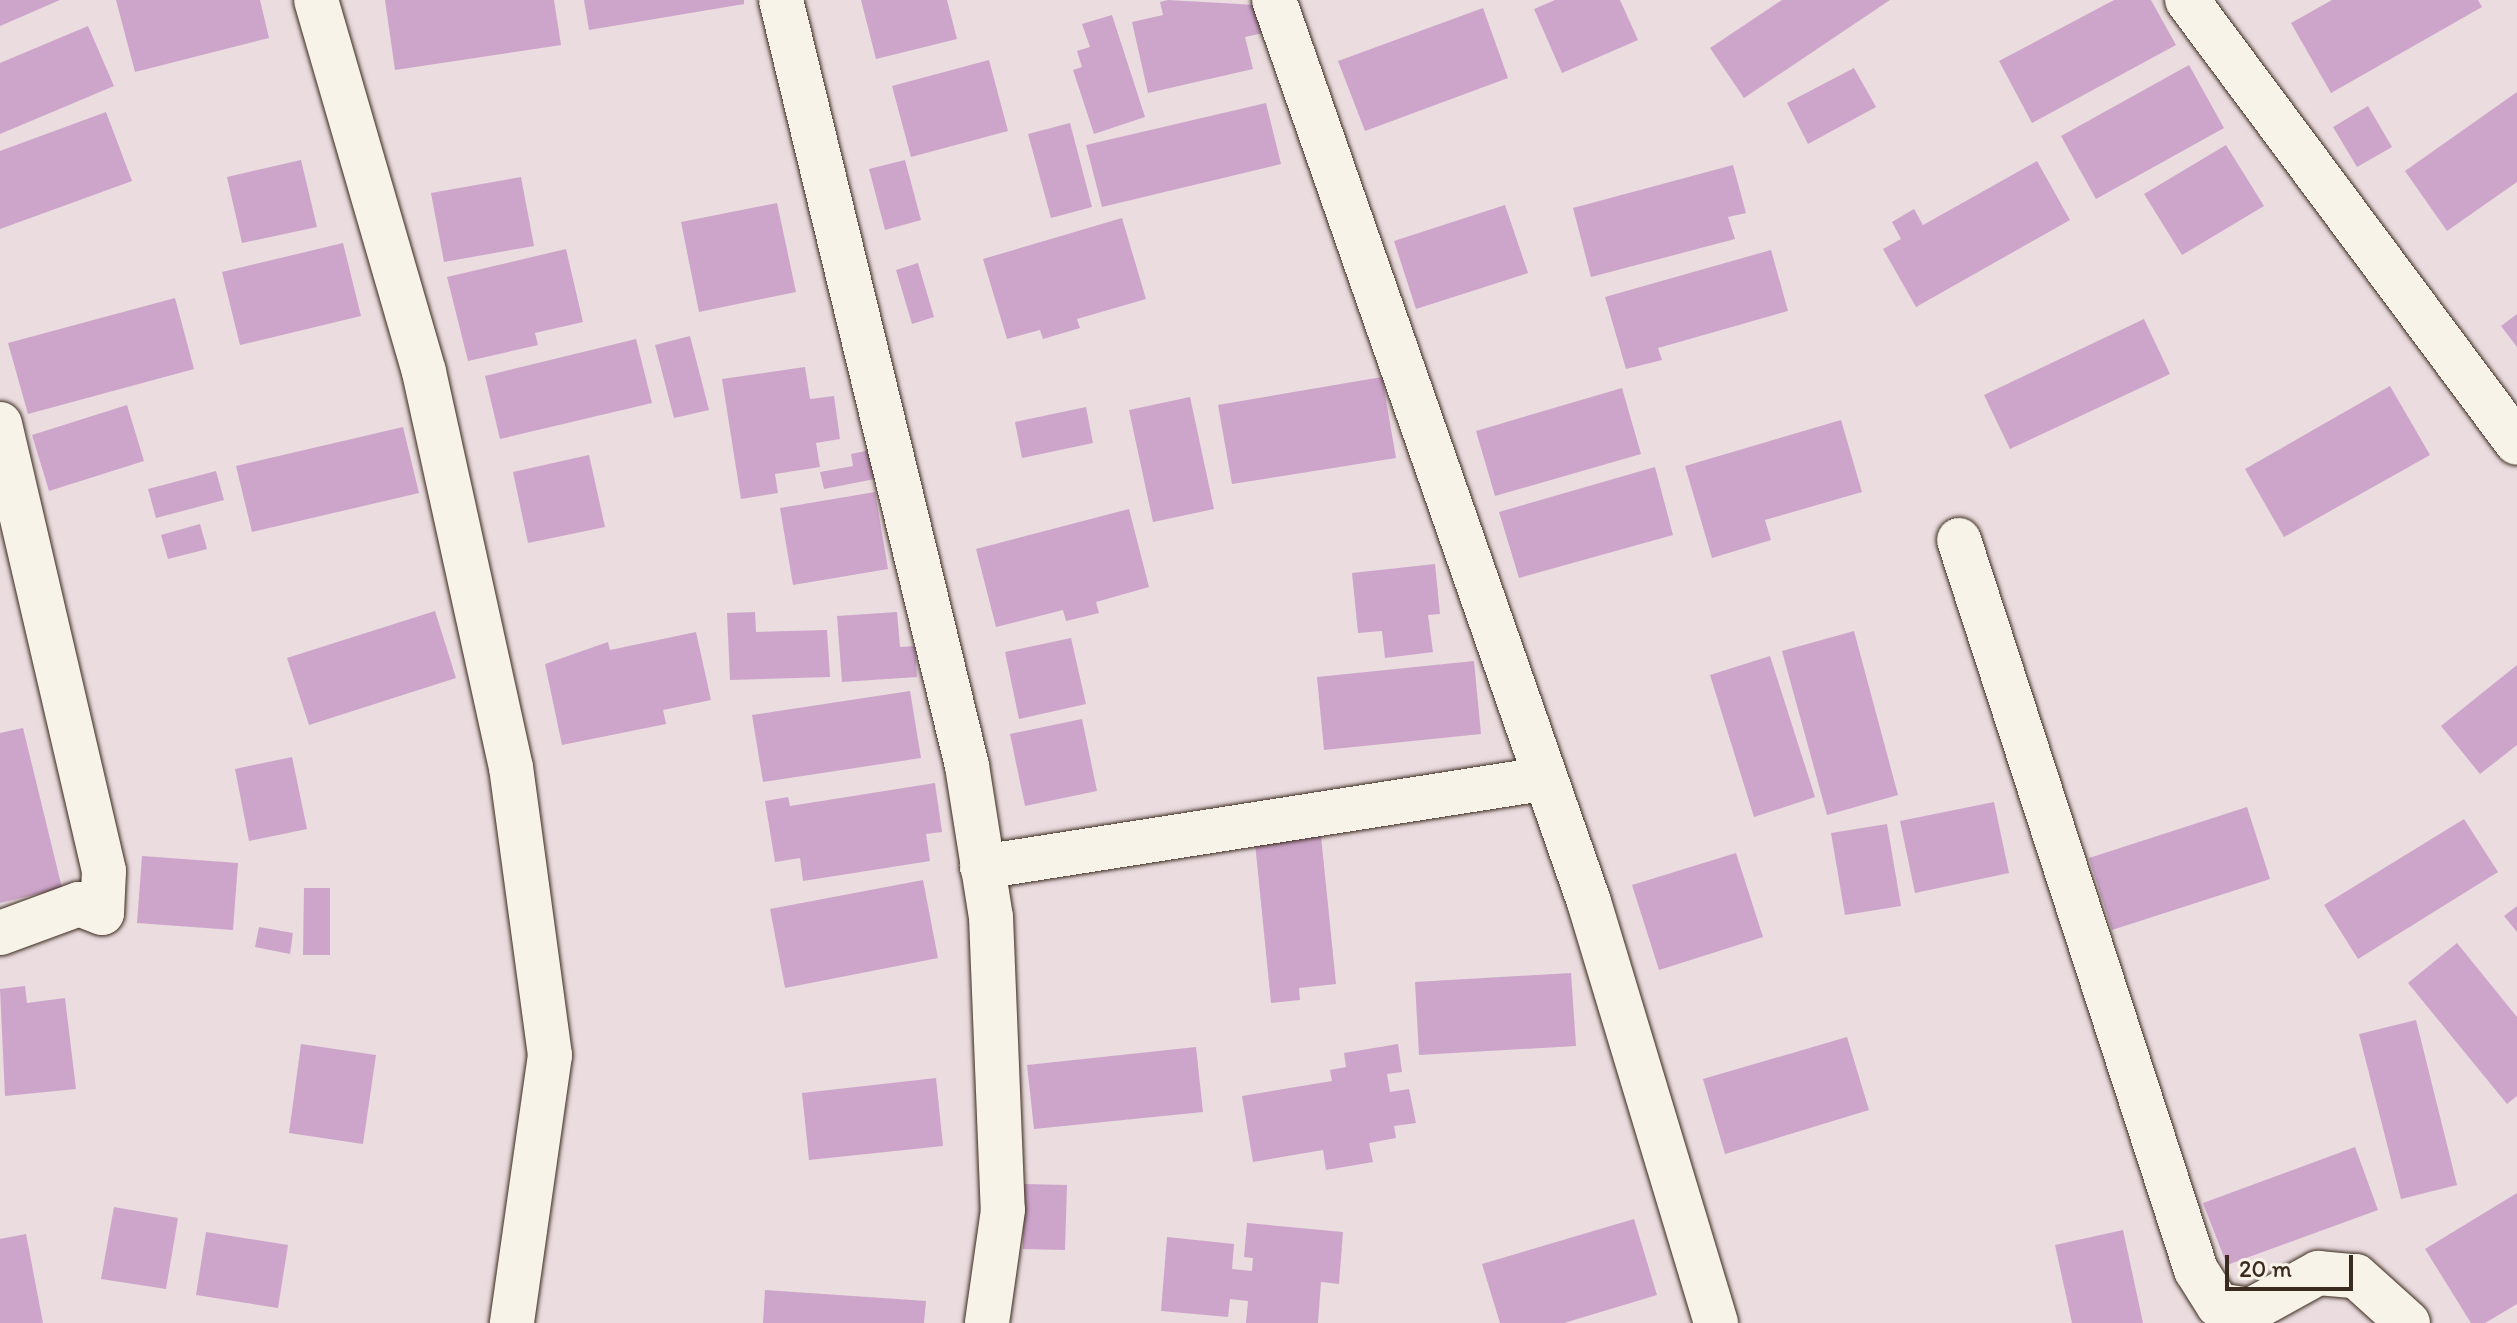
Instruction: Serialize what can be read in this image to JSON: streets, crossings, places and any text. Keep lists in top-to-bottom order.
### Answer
{
  "scale_bar": "20 m"
}
